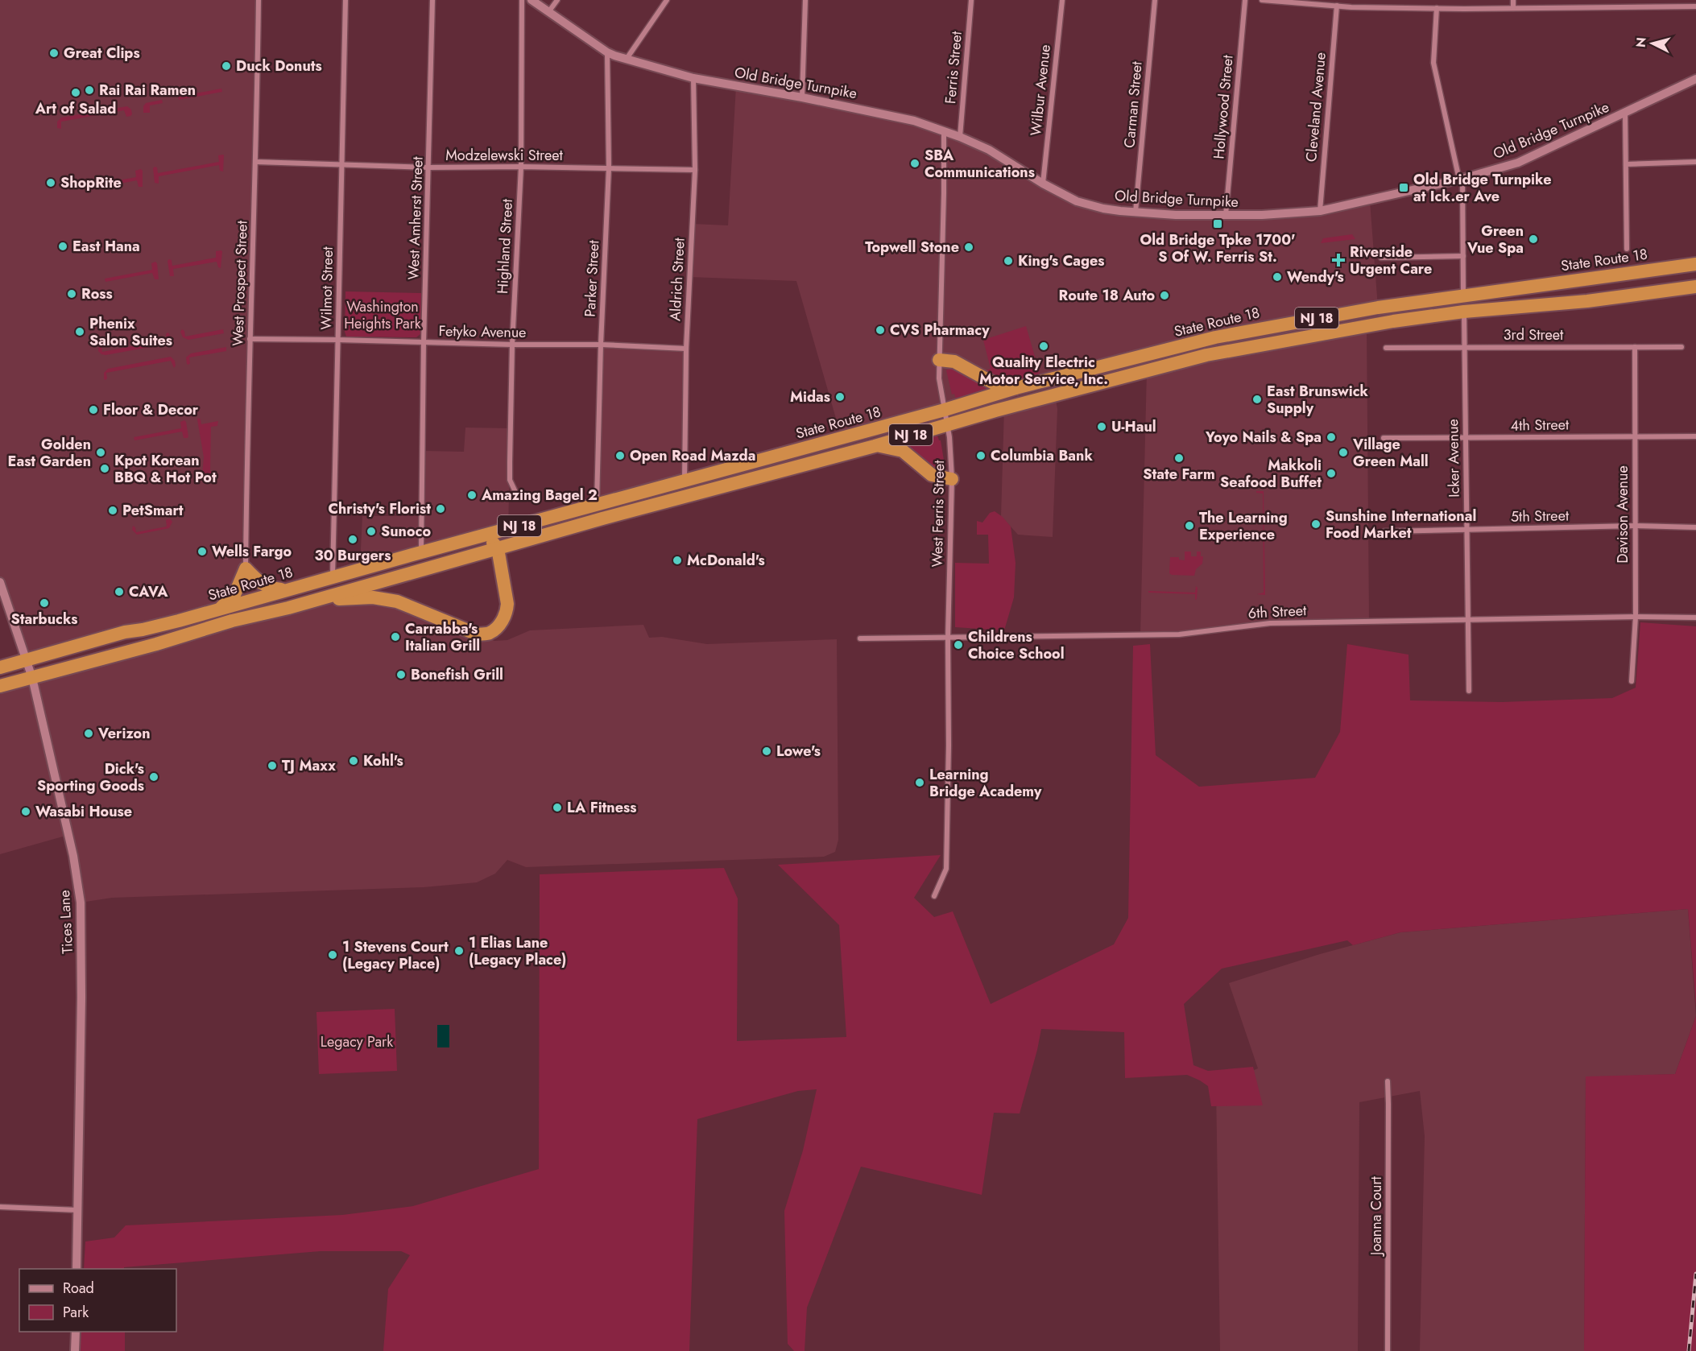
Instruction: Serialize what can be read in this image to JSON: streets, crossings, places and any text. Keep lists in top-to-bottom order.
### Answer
{
  "streets": {
    "highway": ["State Route 18", "NJ 18"],
    "street": [
      "Ferris Street",
      "Old Bridge Turnpike",
      "Wilbur Avenue",
      "Carman Street",
      "Hollywood Street",
      "Cleveland Avenue",
      "Modzelewski Street",
      "West Amherst Street",
      "Highland Street",
      "Parker Street",
      "Aldrich Street",
      "West Prospect Street",
      "Wilmot Street",
      "Fetyko Avenue",
      "3rd Street",
      "4th Street",
      "Icker Avenue",
      "West Ferris Street",
      "Davison Avenue",
      "5th Street",
      "6th Street",
      "Tices Lane",
      "Joanna Court"
    ]
  },
  "crossings": [
    ["Ferris Street", "Old Bridge Turnpike"],
    ["Old Bridge Turnpike", "Wilbur Avenue"],
    ["Old Bridge Turnpike", "Carman Street"],
    ["Old Bridge Turnpike", "Hollywood Street"],
    ["Old Bridge Turnpike", "Cleveland Avenue"],
    ["Old Bridge Turnpike", "Parker Street"],
    ["Old Bridge Turnpike", "Aldrich Street"],
    ["Old Bridge Turnpike", "West Ferris Street"],
    ["Modzelewski Street", "West Amherst Street"],
    ["Modzelewski Street", "Highland Street"],
    ["Modzelewski Street", "Parker Street"],
    ["Modzelewski Street", "Aldrich Street"],
    ["Modzelewski Street", "West Prospect Street"],
    ["Modzelewski Street", "Wilmot Street"],
    ["West Amherst Street", "State Route 18"],
    ["West Amherst Street", "Fetyko Avenue"],
    ["Highland Street", "Fetyko Avenue"],
    ["State Route 18", "Parker Street"],
    ["State Route 18", "Aldrich Street"],
    ["State Route 18", "Wilmot Street"],
    ["State Route 18", "Icker Avenue"],
    ["State Route 18", "West Ferris Street"],
    ["State Route 18", "Tices Lane"],
    ["Parker Street", "Fetyko Avenue"],
    ["Aldrich Street", "Fetyko Avenue"],
    ["West Prospect Street", "Fetyko Avenue"],
    ["Wilmot Street", "Fetyko Avenue"],
    ["3rd Street", "Icker Avenue"],
    ["3rd Street", "Davison Avenue"],
    ["4th Street", "Icker Avenue"],
    ["4th Street", "Davison Avenue"],
    ["Icker Avenue", "5th Street"],
    ["Icker Avenue", "6th Street"],
    ["West Ferris Street", "6th Street"],
    ["Davison Avenue", "5th Street"],
    ["Davison Avenue", "6th Street"]
  ],
  "parks": ["Washington Heights Park", "Legacy Park"],
  "places": {
    "other": [
      "Great Clips",
      "Duck Donuts",
      "Rai Rai Ramen",
      "Art of Salad",
      "SBA Communications",
      "ShopRite",
      "Green Vue Spa",
      "East Hana",
      "Topwell Stone",
      "King's Cages",
      "Wendy's",
      "Ross",
      "Route 18 Auto",
      "CVS Pharmacy",
      "Phenix Salon Suites",
      "Quality Electric Motor Service, Inc.",
      "Midas",
      "East Brunswick Supply",
      "Floor & Decor",
      "U-Haul",
      "Yoyo Nails & Spa",
      "Golden East Garden",
      "Village Green Mall",
      "Open Road Mazda",
      "Columbia Bank",
      "State Farm",
      "Kpot Korean BBQ & Hot Pot",
      "Makkoli Seafood Buffet",
      "Amazing Bagel 2",
      "Christy's Florist",
      "PetSmart",
      "Sunshine International Food Market",
      "The Learning Experience",
      "Sunoco",
      "30 Burgers",
      "Wells Fargo",
      "McDonald's",
      "CAVA",
      "Starbucks",
      "Carrabba's Italian Grill",
      "Childrens Choice School",
      "Bonefish Grill",
      "Verizon",
      "Lowe's",
      "Kohl's",
      "TJ Maxx",
      "Dick's Sporting Goods",
      "Learning Bridge Academy",
      "LA Fitness",
      "Wasabi House",
      "1 Elias Lane (Legacy Place)",
      "1 Stevens Court (Legacy Place)"
    ],
    "transit": ["Old Bridge Turnpike at Ick.er Ave", "Old Bridge Tpke 1700' S Of W. Ferris St."],
    "health": ["Riverside Urgent Care"]
  },
  "legend": ["Road", "Park"],
  "north": "left"
}
